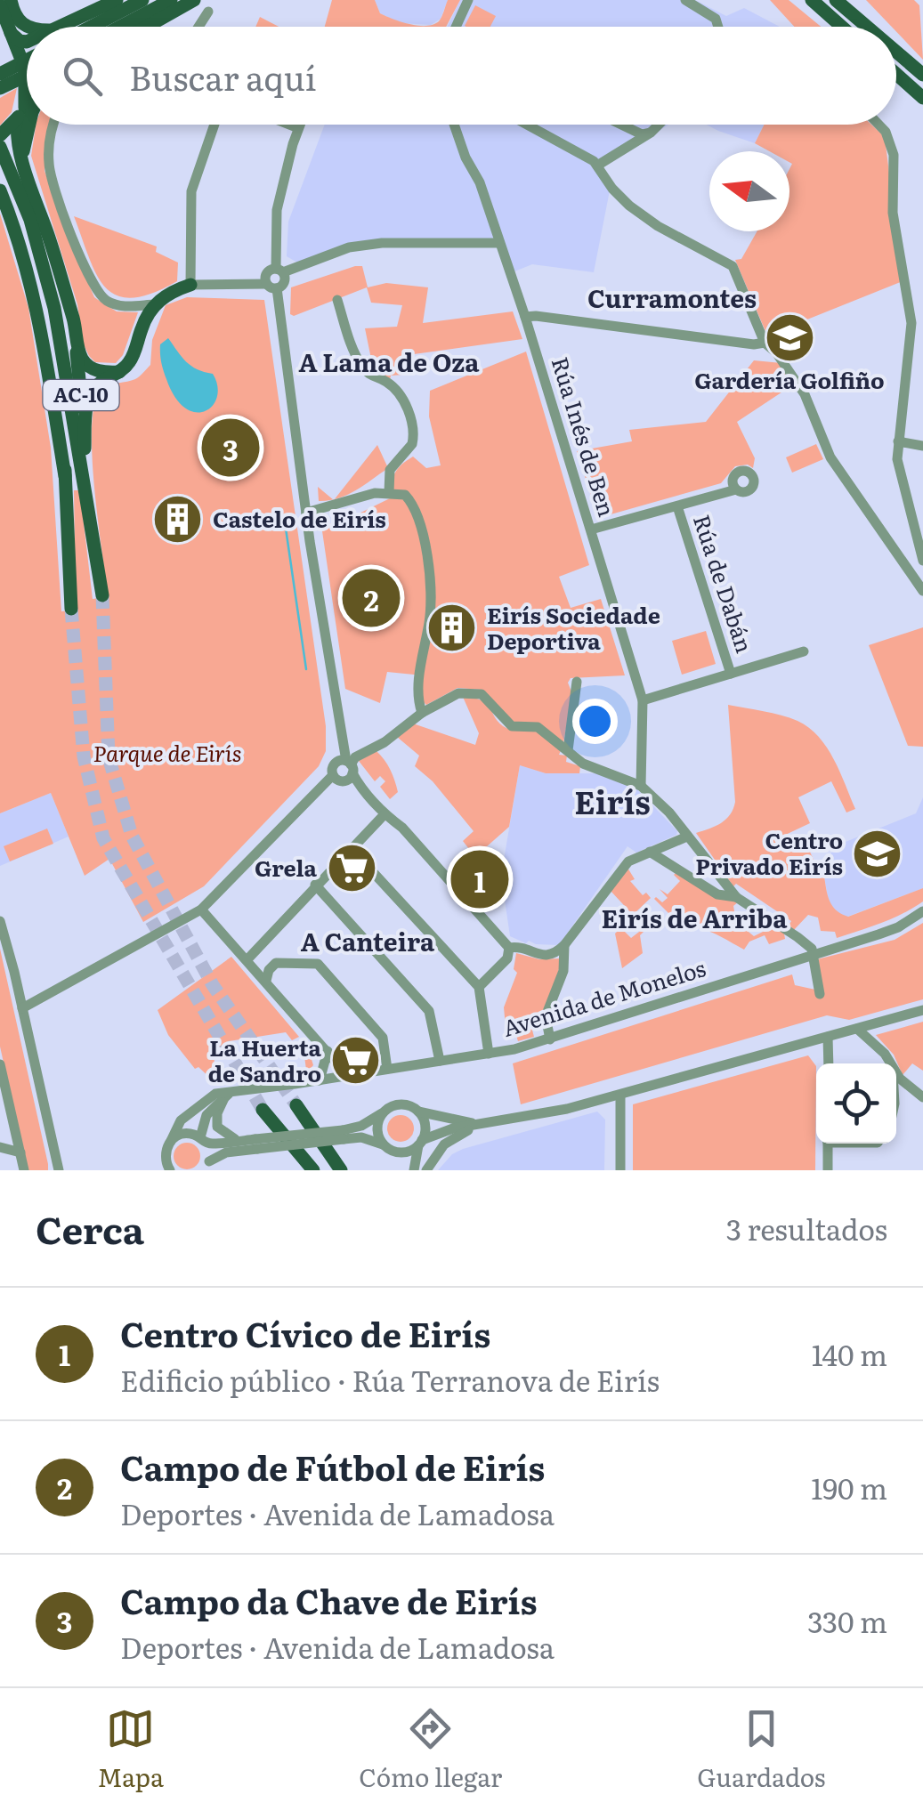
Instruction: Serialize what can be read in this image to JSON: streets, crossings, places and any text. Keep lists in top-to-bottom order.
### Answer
{
  "streets": {
    "main road": ["AC-10"],
    "street": ["Rúa Inés de Ben", "Rúa de Dabán", "Avenida de Monelos"]
  },
  "districts": [
    "Curramontes",
    "A Lama de Oza",
    "Eirís",
    "Eirís de Arriba",
    "A Canteira"
  ],
  "parks": ["Parque de Eirís"],
  "places": {
    "school or university": ["Gardería Golfiño", "Centro Privado Eirís"],
    "building": ["Castelo de Eirís", "Eirís Sociedade Deportiva"],
    "supermarket": ["Grela", "La Huerta de Sandro"]
  },
  "north": "left",
  "page": {
    "search": "Buscar aquí",
    "pins": ["3", "2", "1"],
    "heading": ["Cerca", "3 resultados"],
    "list": [
      {
        "mark": "1",
        "name": "Centro Cívico de Eirís",
        "note": "Edificio público · Rúa Terranova de Eirís",
        "value": "140 m"
      },
      {
        "mark": "2",
        "name": "Campo de Fútbol de Eirís",
        "note": "Deportes · Avenida de Lamadosa",
        "value": "190 m"
      },
      {
        "mark": "3",
        "name": "Campo da Chave de Eirís",
        "note": "Deportes · Avenida de Lamadosa",
        "value": "330 m"
      }
    ],
    "nav": ["Mapa", "Cómo llegar", "Guardados"]
  }
}
